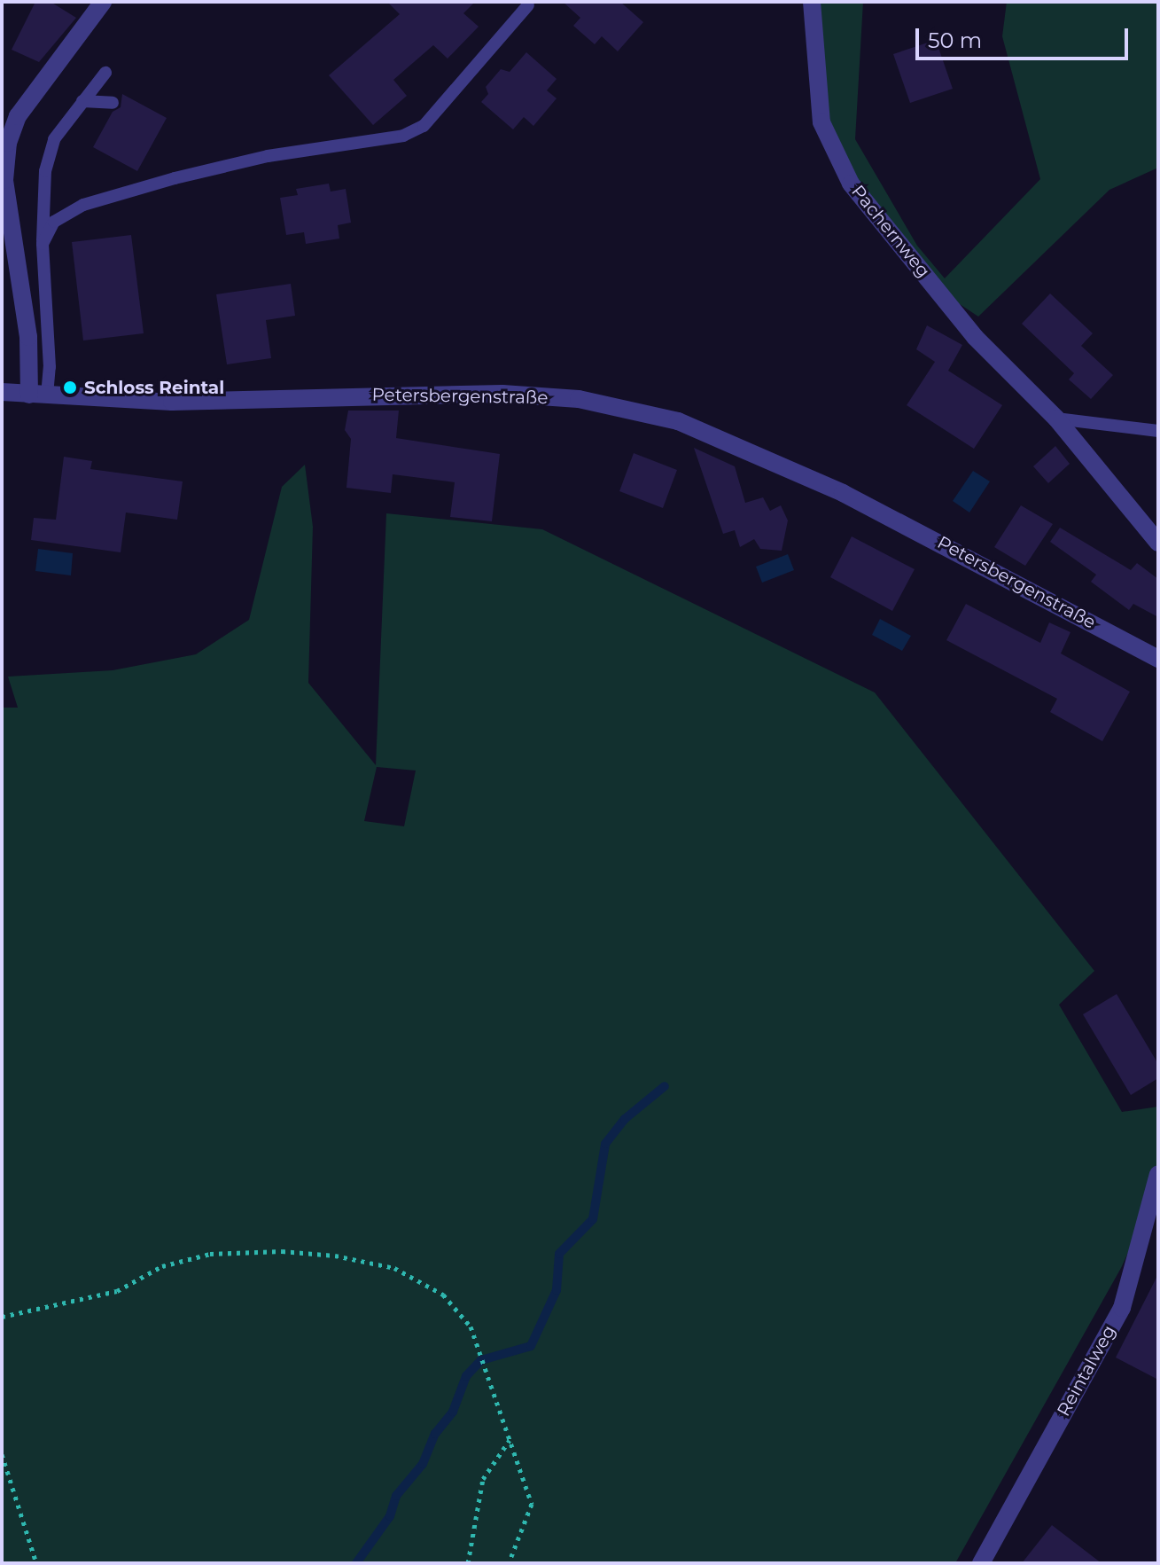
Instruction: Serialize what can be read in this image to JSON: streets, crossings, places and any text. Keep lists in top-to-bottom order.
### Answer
{
  "streets": {
    "street": ["Pachernweg", "Petersbergenstraße", "Reintalweg"]
  },
  "places": ["Schloss Reintal"],
  "scale_bar": "50 m"
}
